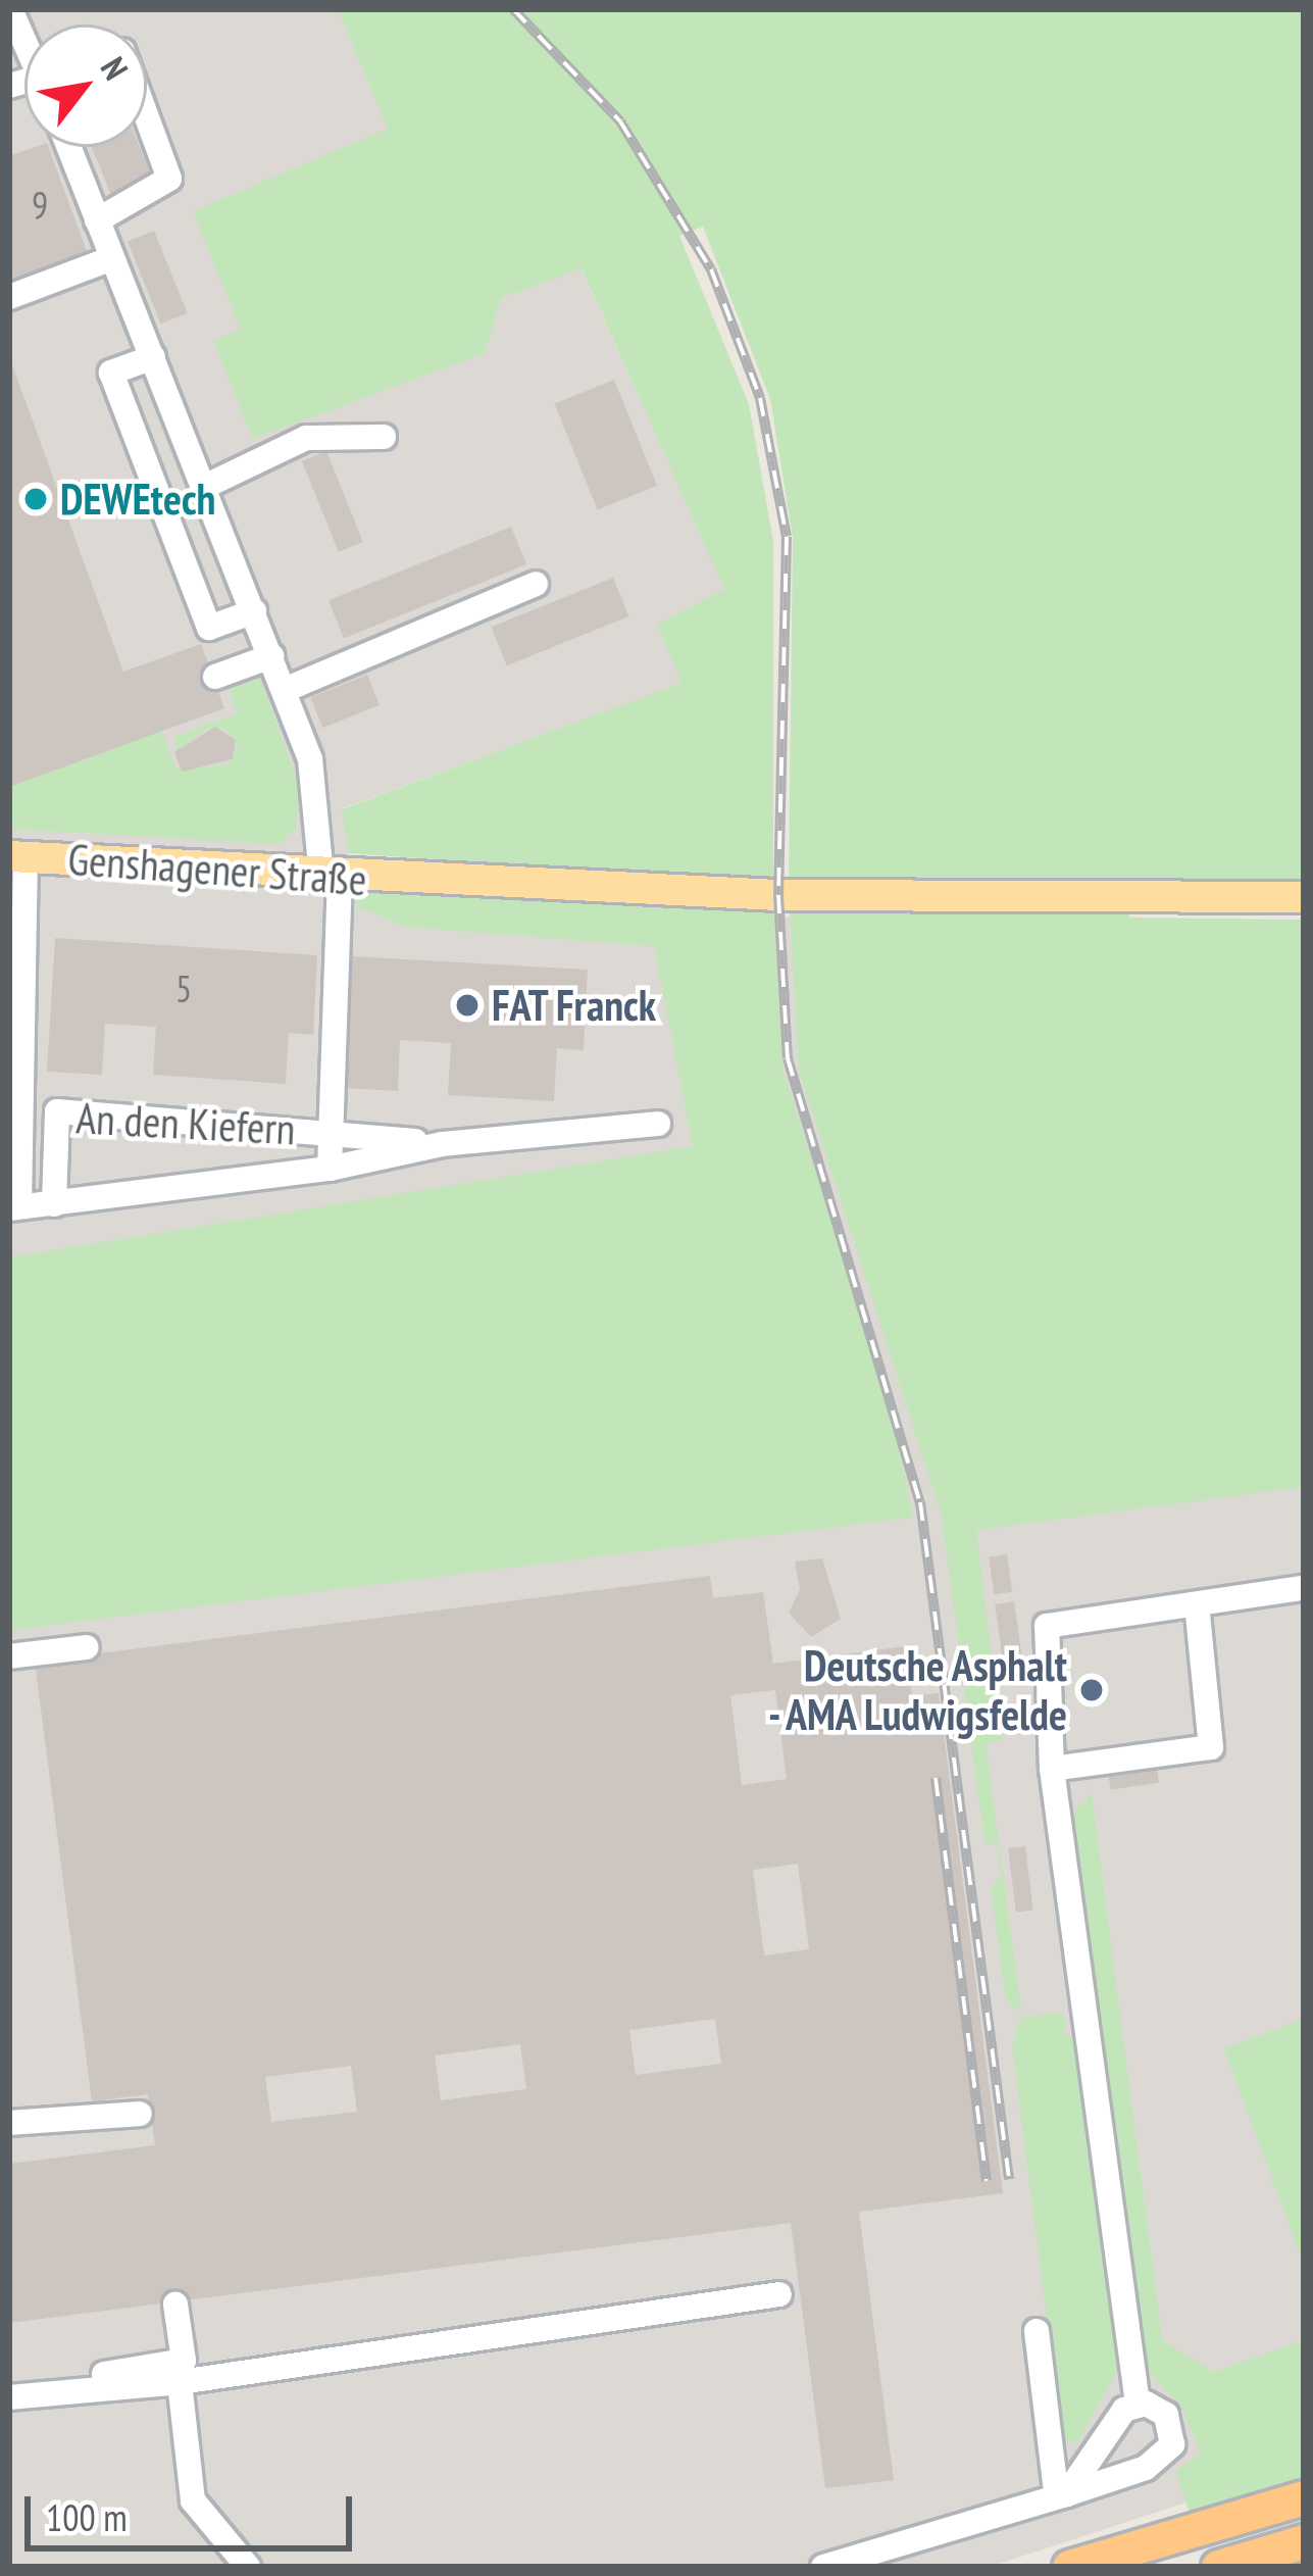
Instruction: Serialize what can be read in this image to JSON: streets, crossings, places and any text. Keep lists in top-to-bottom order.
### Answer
{
  "streets": {
    "main road": ["Genshagener Straße"],
    "street": ["An den Kiefern"]
  },
  "crossings": [
    ["Genshagener Straße", "An den Kiefern"]
  ],
  "places": ["DEWEtech", "FAT Franck", "Deutsche Asphalt - AMA Ludwigsfelde"],
  "house_numbers": ["9", "5"],
  "scale_bar": "100 m",
  "north": "top right"
}
